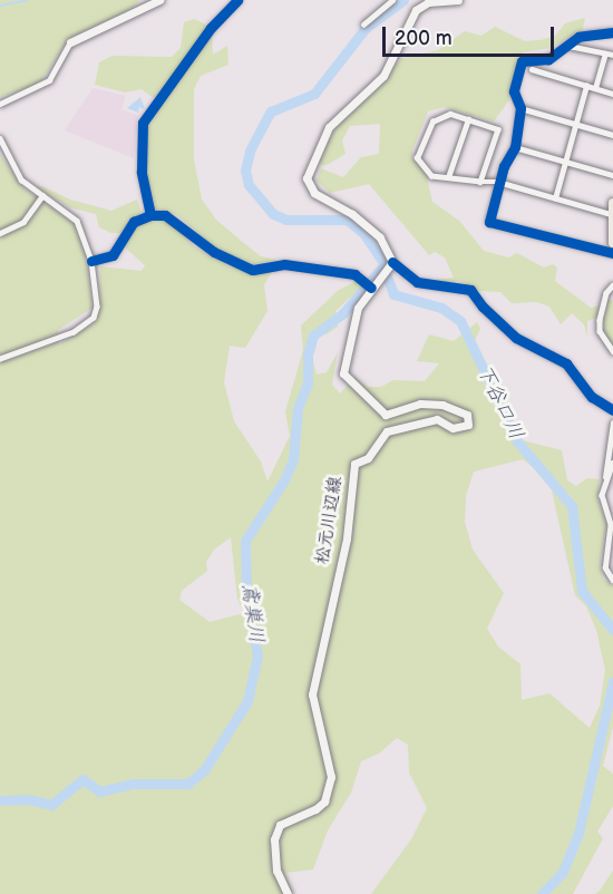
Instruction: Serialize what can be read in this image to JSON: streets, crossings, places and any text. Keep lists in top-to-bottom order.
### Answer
{
  "streets": {
    "main road": ["松元川辺線"]
  },
  "water": ["下谷口川", "鳶巣川"],
  "scale_bar": "200 m"
}
